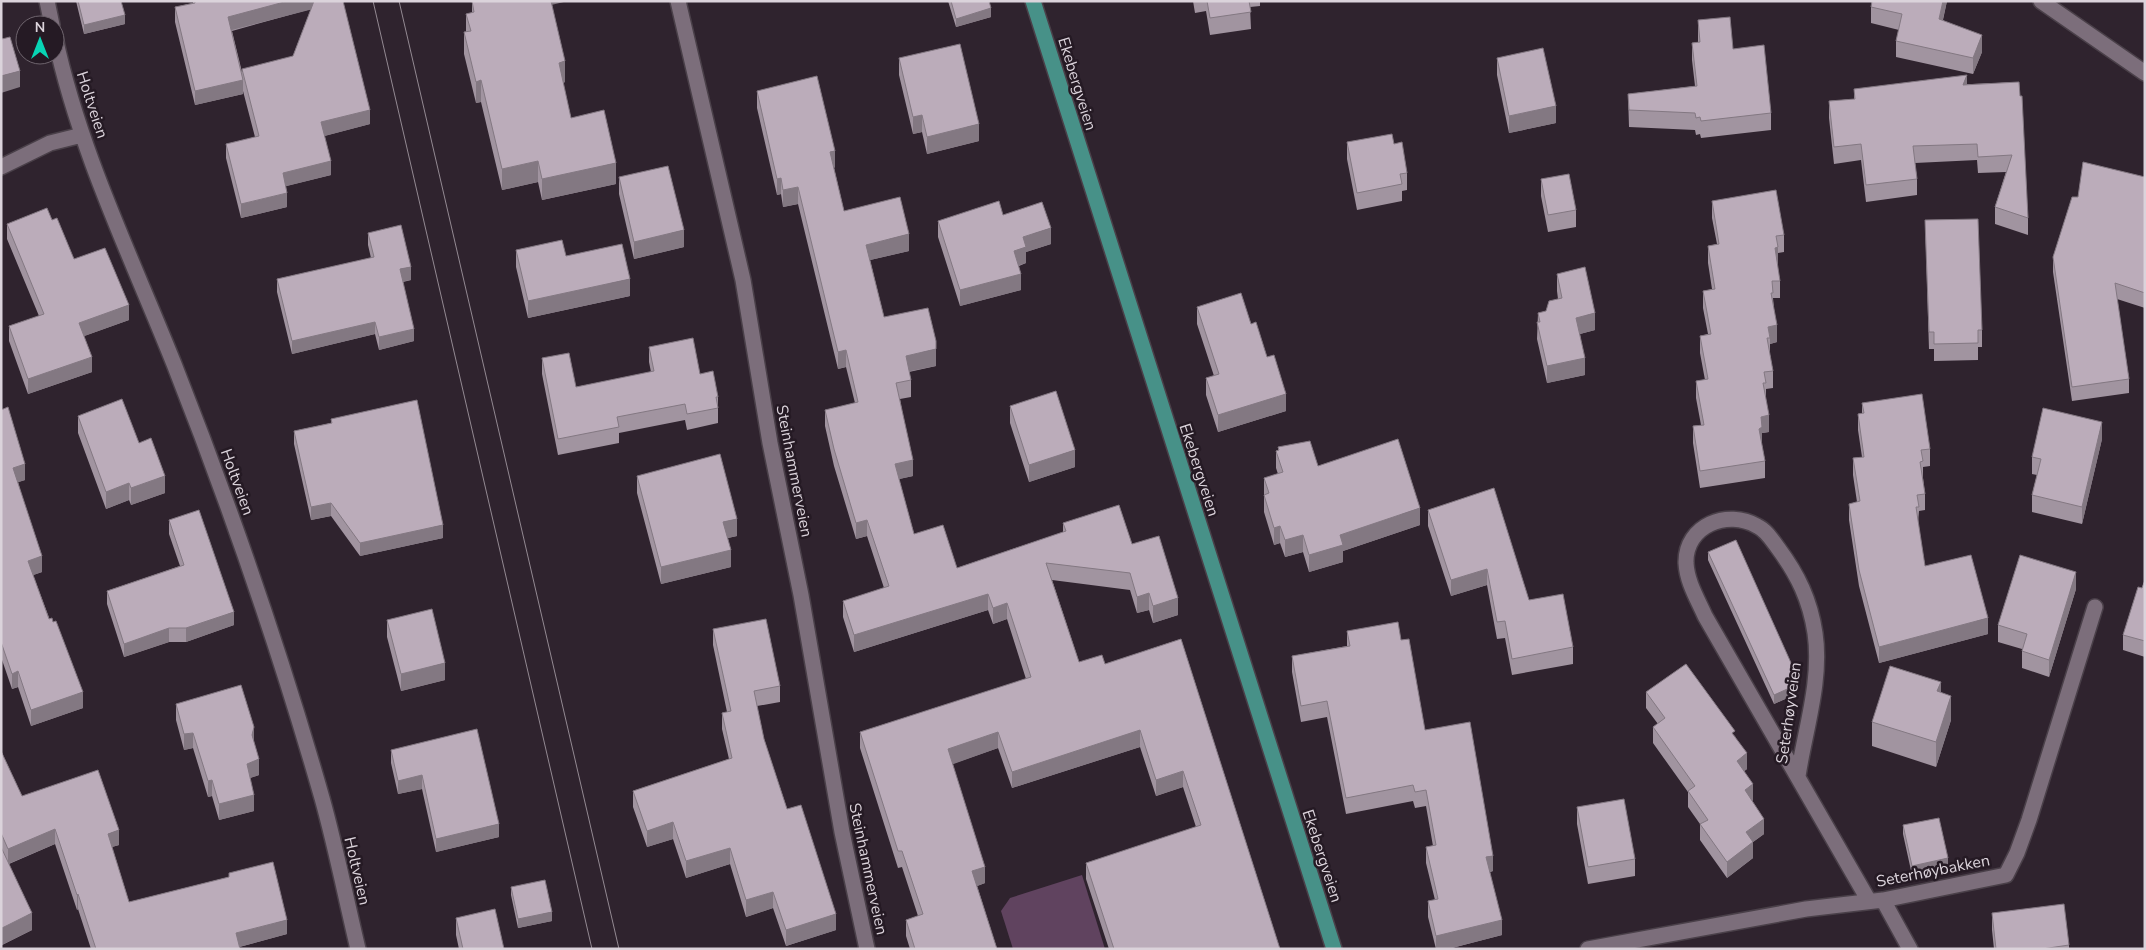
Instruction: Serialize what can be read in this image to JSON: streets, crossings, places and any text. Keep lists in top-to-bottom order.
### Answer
{
  "streets": {
    "main road": ["Ekebergveien"],
    "street": [
      "Holtveien",
      "Steinhammerveien",
      "Seterhøyveien",
      "Seterhøybakken"
    ]
  },
  "crossings": [
    ["Seterhøyveien", "Seterhøybakken"]
  ],
  "north": "top"
}
